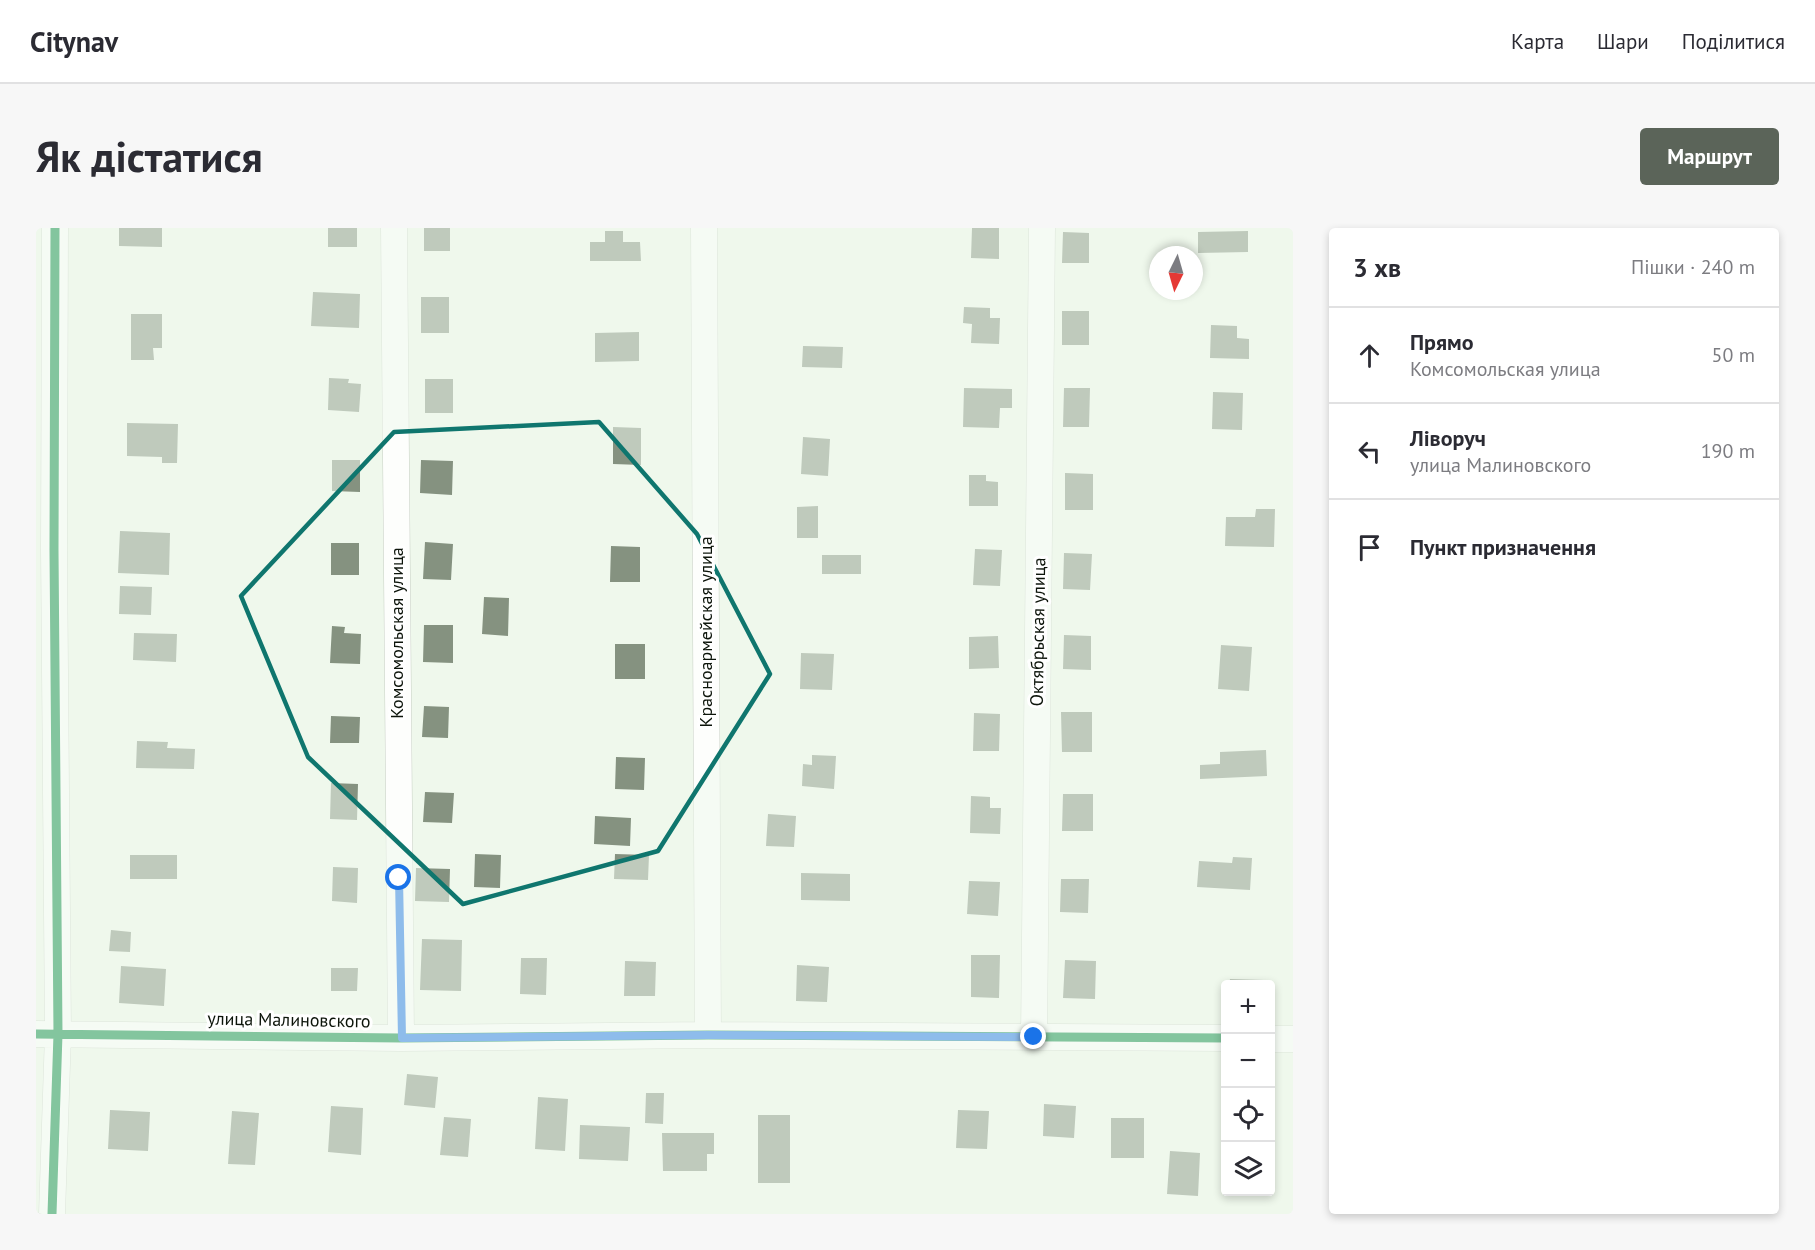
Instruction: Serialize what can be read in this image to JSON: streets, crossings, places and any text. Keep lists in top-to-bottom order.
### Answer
{
  "streets": {
    "street": [
      "Красноармейская улица",
      "Октябрьская улица",
      "Комсомольская улица",
      "улица Малиновского"
    ]
  },
  "crossings": [
    ["Красноармейская улица", "улица Малиновского"],
    ["Октябрьская улица", "улица Малиновского"],
    ["Комсомольская улица", "улица Малиновского"]
  ],
  "north": "bottom",
  "page": {
    "header": "Citynav",
    "nav": ["Карта", "Шари", "Поділитися"],
    "buttons": "Маршрут",
    "title": "Як дістатися",
    "heading": ["3 хв", "Пішки · 240 m"],
    "list": [
      ["Прямо", "Комсомольская улица", "50 m"],
      ["Ліворуч", "улица Малиновского", "190 m"],
      "Пункт призначення"
    ],
    "map_buttons": ["+", "−"]
  }
}
